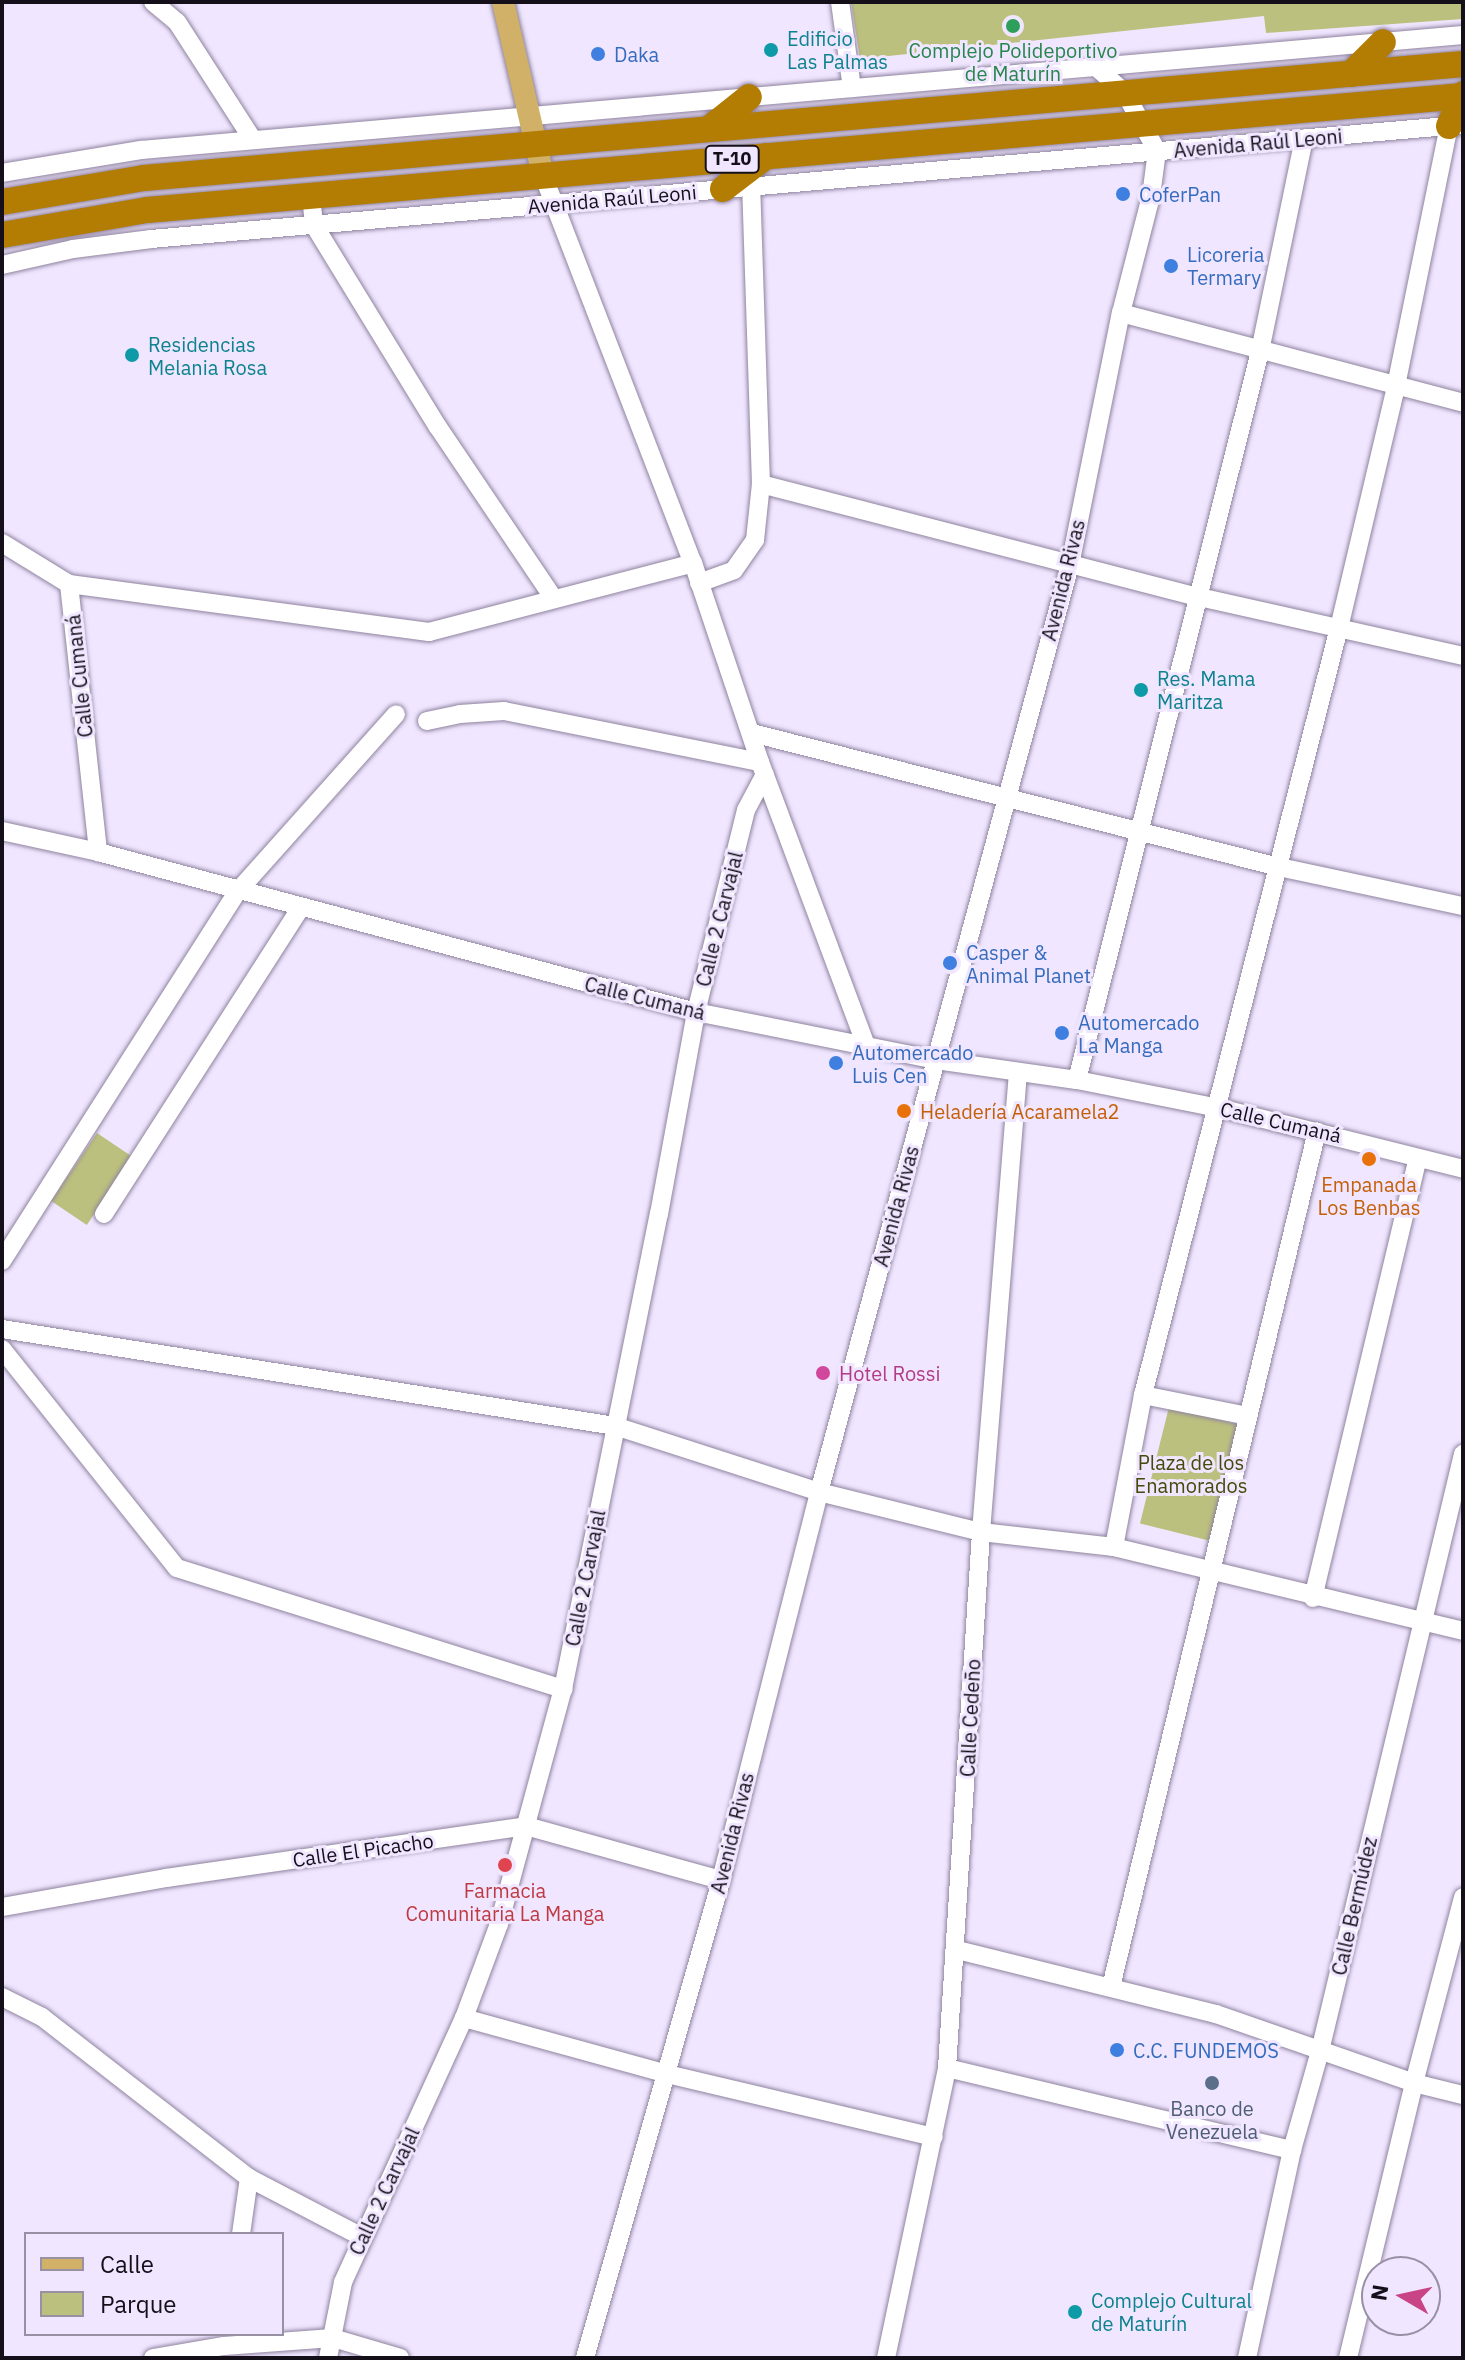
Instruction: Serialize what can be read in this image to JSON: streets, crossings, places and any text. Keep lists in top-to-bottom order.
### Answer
{
  "streets": {
    "highway": ["Avenida Raúl Leoni", "T-10"],
    "street": [
      "Avenida Rivas",
      "Calle Cumaná",
      "Calle 2 Carvajal",
      "Calle Cedeño",
      "Calle El Picacho",
      "Calle Bermúdez"
    ]
  },
  "crossings": [
    ["Avenida Raúl Leoni", "T-10"],
    ["Avenida Raúl Leoni", "Avenida Rivas"],
    ["Avenida Rivas", "Calle Cumaná"],
    ["Avenida Rivas", "Calle El Picacho"],
    ["Calle Cumaná", "Calle 2 Carvajal"],
    ["Calle Cumaná", "Calle Cedeño"],
    ["Calle 2 Carvajal", "Calle El Picacho"]
  ],
  "parks": ["Plaza de los Enamorados"],
  "places": [
    "Complejo Polideportivo de Maturín",
    "Edificio Las Palmas",
    "Daka",
    "CoferPan",
    "Licoreria Termary",
    "Residencias Melania Rosa",
    "Res. Mama Maritza",
    "Casper & Animal Planet",
    "Automercado La Manga",
    "Automercado Luis Cen",
    "Heladería Acaramela2",
    "Empanada Los Benbas",
    "Hotel Rossi",
    "Farmacia Comunitaria La Manga",
    "C.C. FUNDEMOS",
    "Banco de Venezuela",
    "Complejo Cultural de Maturín"
  ],
  "legend": ["Calle", "Parque"],
  "north": "left"
}
